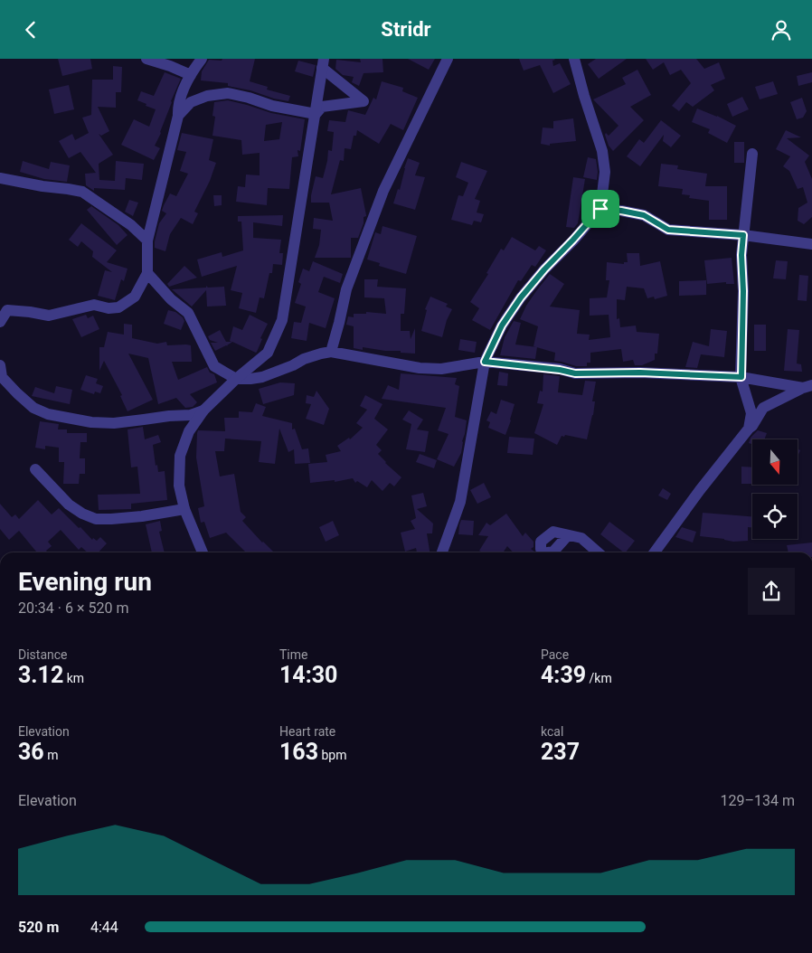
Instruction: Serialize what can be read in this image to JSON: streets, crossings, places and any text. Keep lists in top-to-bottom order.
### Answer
{
  "north": "bottom",
  "page": {
    "header": "Stridr",
    "heading": ["Evening run", "20:34 · 6 × 520 m"],
    "stats": [
      ["Distance", "3.12 km"],
      ["Time", "14:30"],
      ["Pace", "4:39 /km"],
      ["Elevation", "36 m"],
      ["Heart rate", "163 bpm"],
      ["kcal", "237"]
    ],
    "chart": ["Elevation", "129–134 m"],
    "list": [
      {
        "name": "520 m",
        "note": "4:44"
      }
    ]
  }
}
